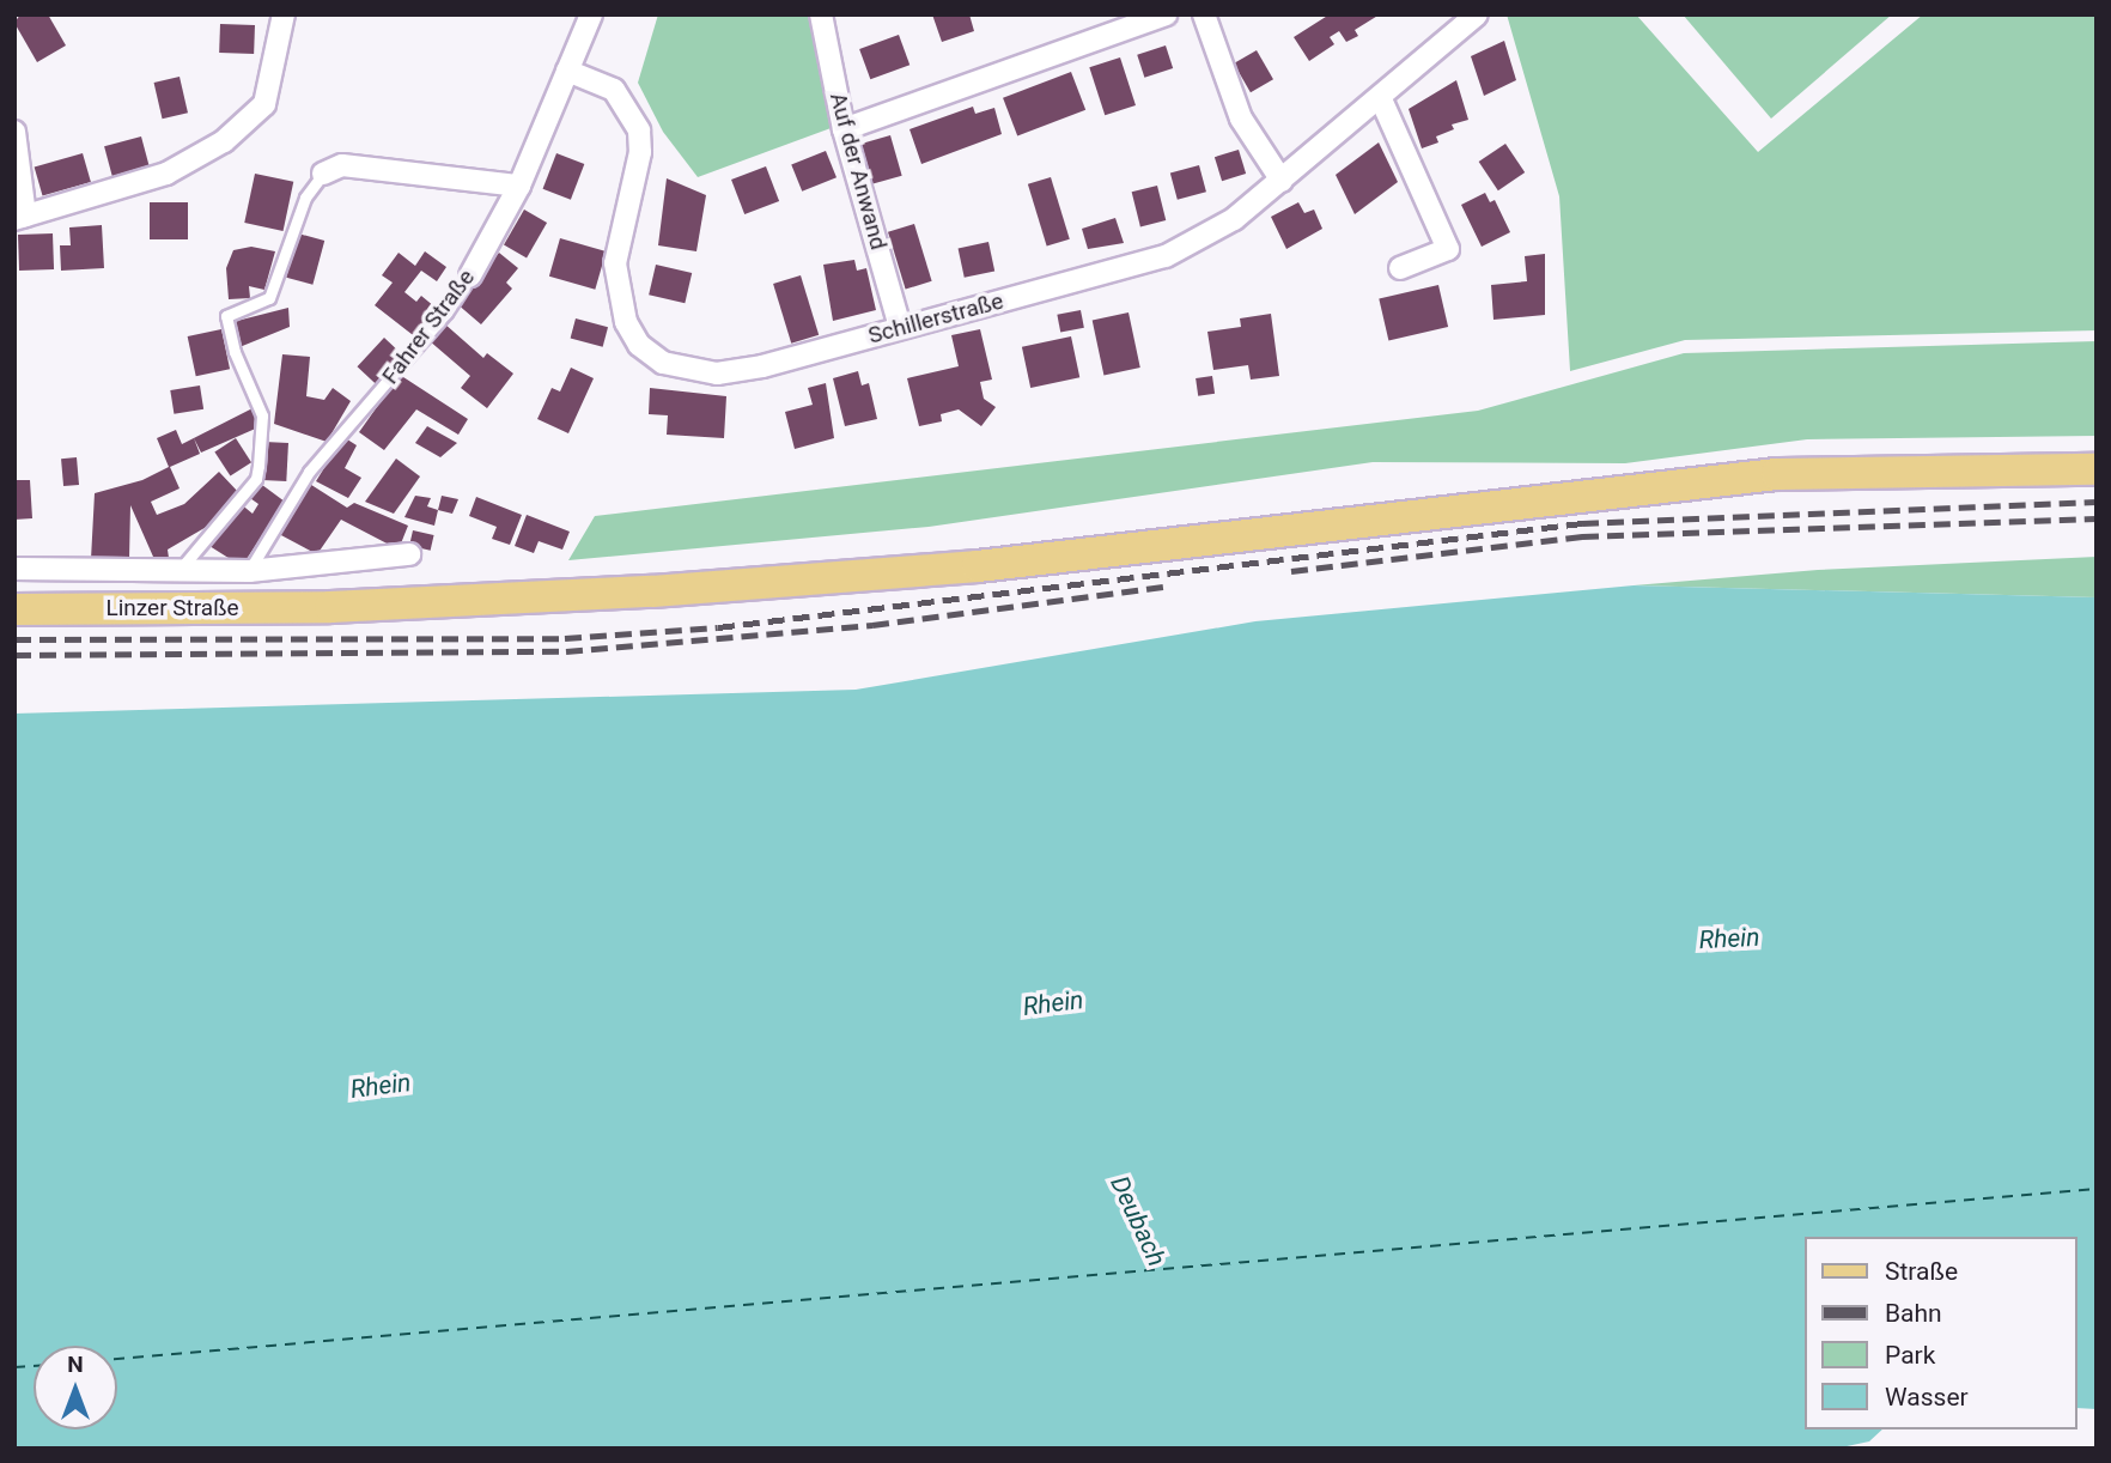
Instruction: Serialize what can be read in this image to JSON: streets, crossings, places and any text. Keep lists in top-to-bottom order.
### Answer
{
  "streets": {
    "main road": ["Linzer Straße"],
    "street": ["Auf der Anwand", "Schillerstraße", "Fahrer Straße"]
  },
  "crossings": [
    ["Auf der Anwand", "Schillerstraße"],
    ["Schillerstraße", "Fahrer Straße"],
    ["Fahrer Straße", "Linzer Straße"]
  ],
  "water": ["Rhein", "Deubach"],
  "legend": [
    "Straße",
    "Bahn",
    "Park",
    "Wasser"
  ],
  "north": "top"
}
